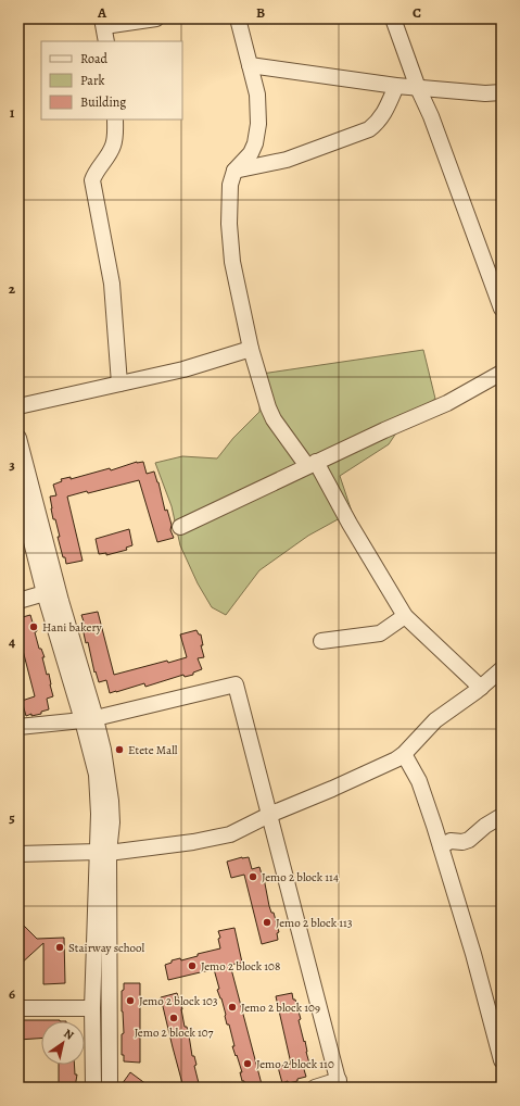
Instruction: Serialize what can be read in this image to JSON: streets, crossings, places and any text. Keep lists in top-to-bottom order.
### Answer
{
  "places": [
    "Hani bakery",
    "Etete Mall",
    "Jemo 2 block 114",
    "Jemo 2 block 113",
    "Stairway school",
    "Jemo 2 block 108",
    "Jemo 2 block 103",
    "Jemo 2 block 109",
    "Jemo 2 block 107",
    "Jemo 2 block 110"
  ],
  "legend": ["Road", "Park", "Building"],
  "north": "top right",
  "grid": {
    "columns": ["A", "B", "C"],
    "rows": [
      "1",
      "2",
      "3",
      "4",
      "5",
      "6"
    ]
  }
}
